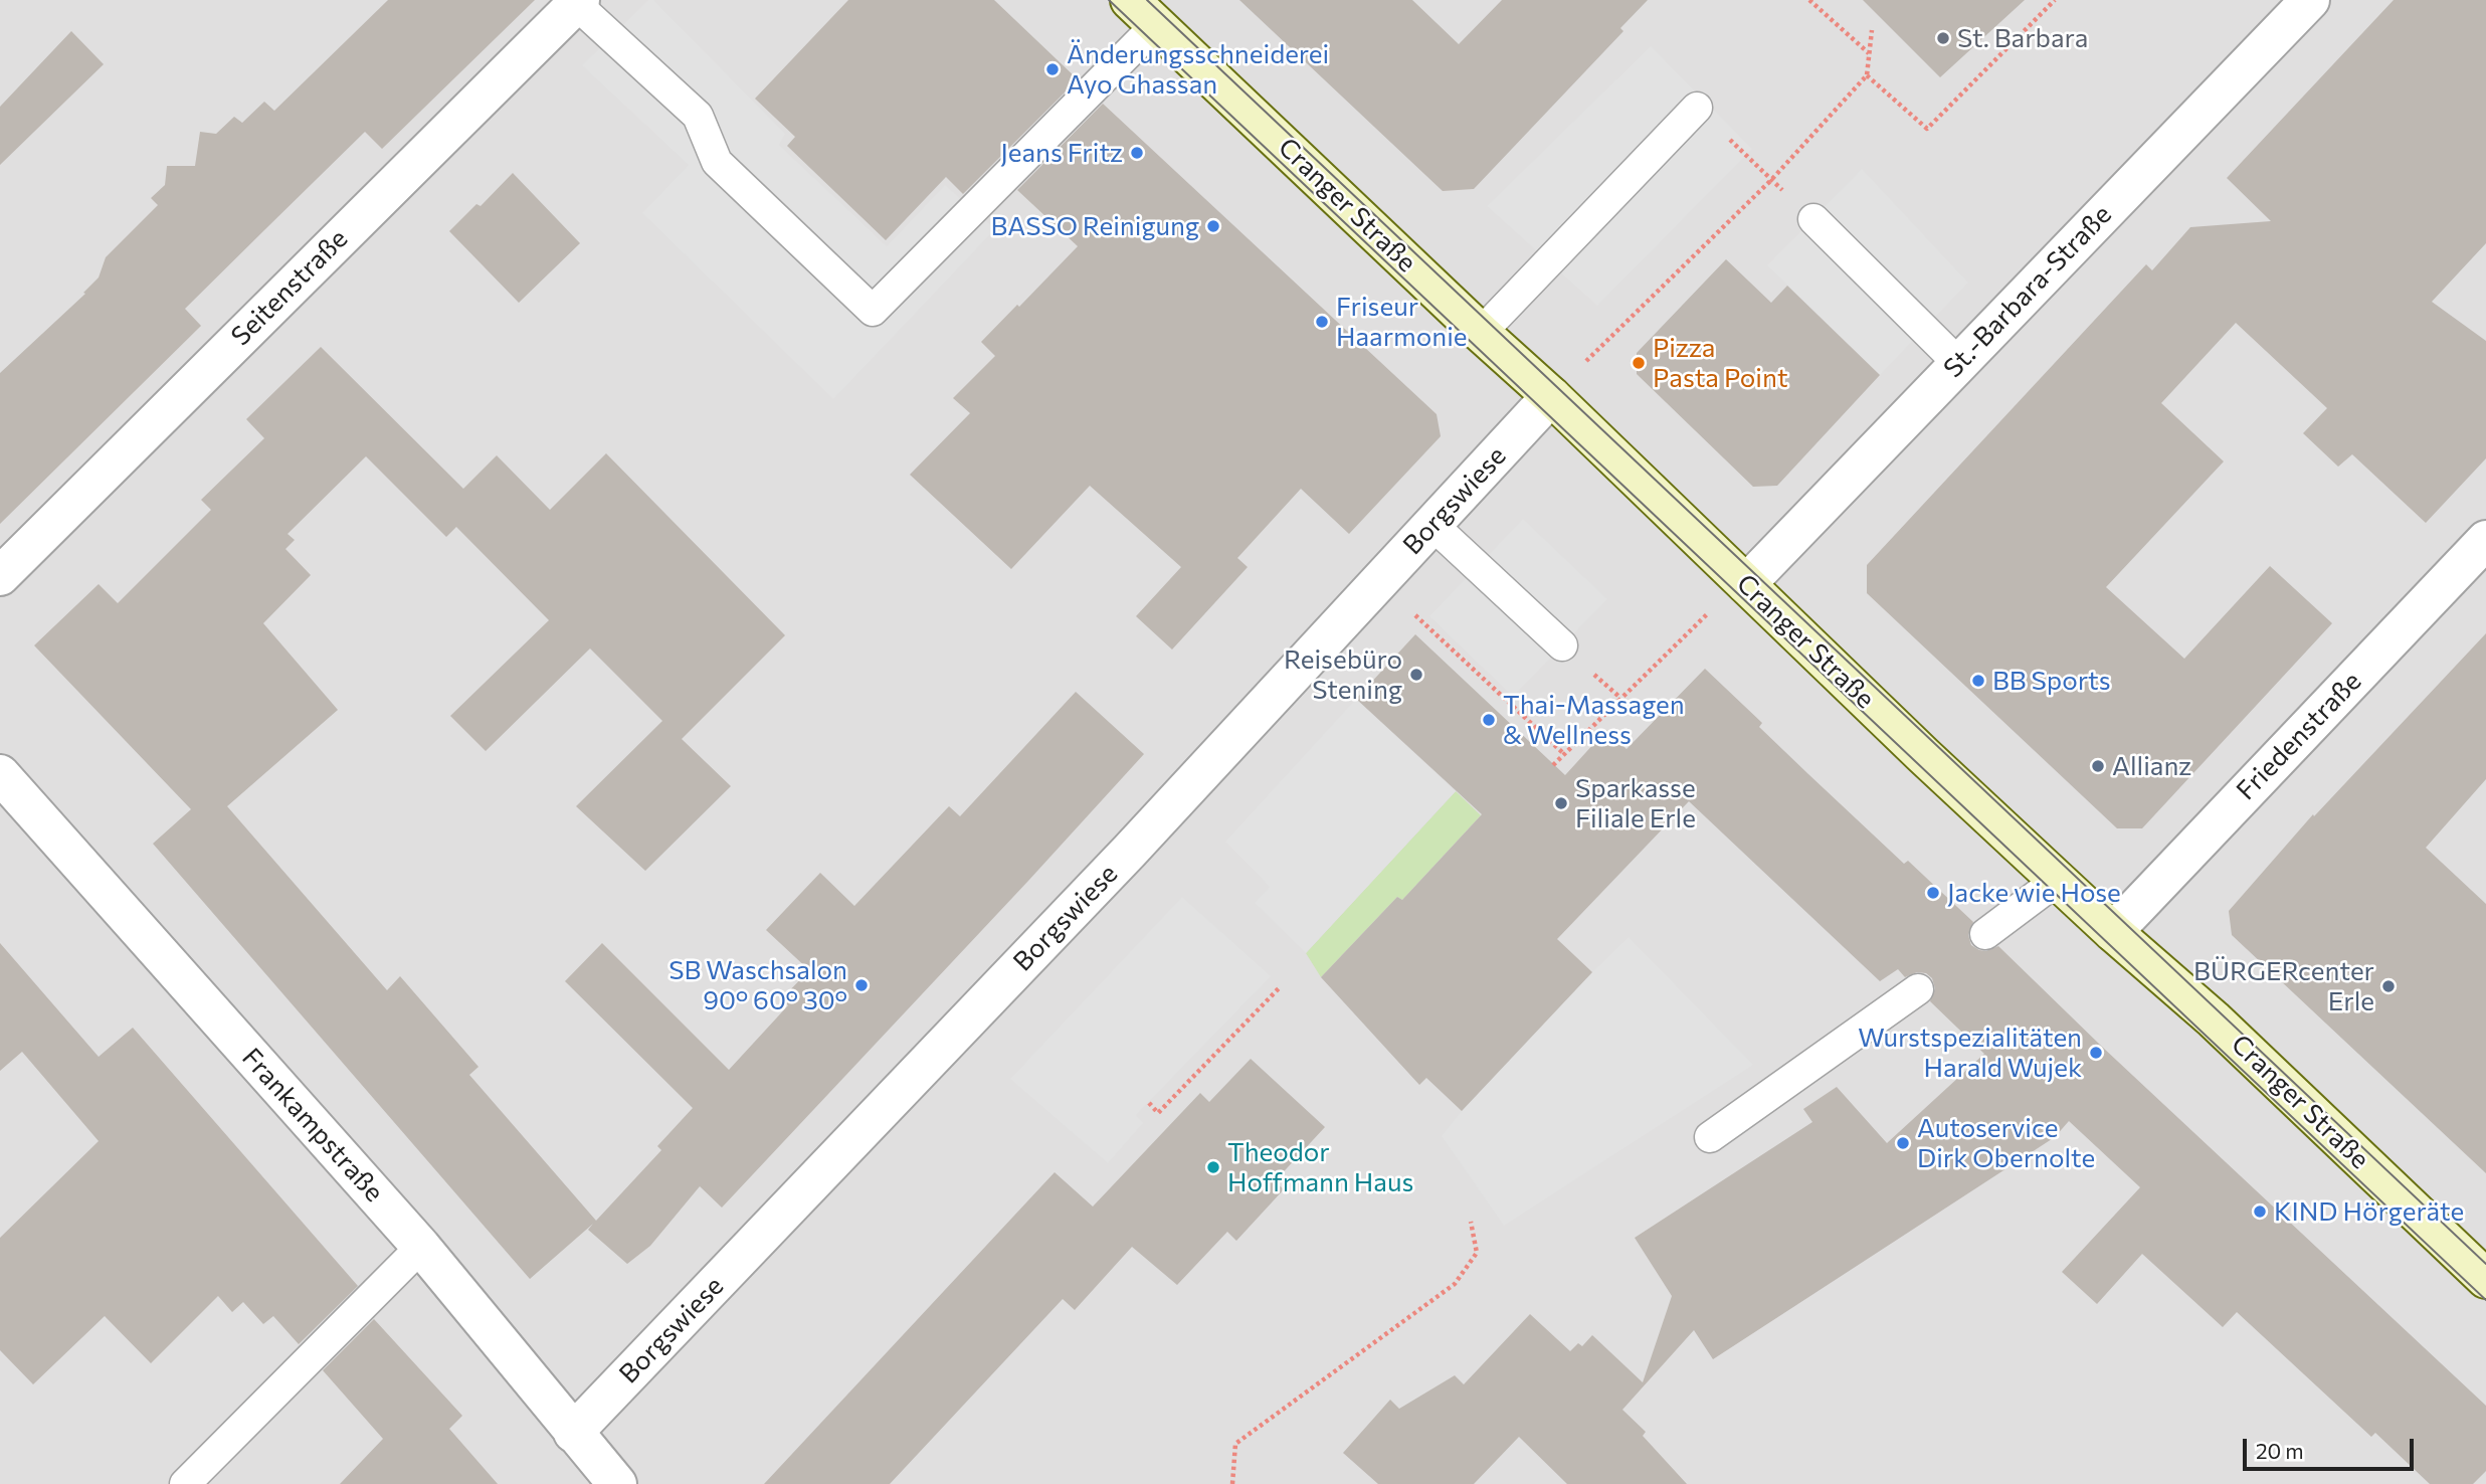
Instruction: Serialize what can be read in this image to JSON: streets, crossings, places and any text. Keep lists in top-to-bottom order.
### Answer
{
  "streets": {
    "main road": ["Cranger Straße"],
    "street": [
      "Seitenstraße",
      "St.-Barbara-Straße",
      "Borgswiese",
      "Friedenstraße",
      "Frankampstraße"
    ]
  },
  "crossings": [
    ["Cranger Straße", "St.-Barbara-Straße"],
    ["Cranger Straße", "Borgswiese"],
    ["Cranger Straße", "Friedenstraße"],
    ["Borgswiese", "Frankampstraße"]
  ],
  "places": [
    "St. Barbara",
    "Änderungsschneiderei Ayo Ghassan",
    "Jeans Fritz",
    "BASSO Reinigung",
    "Friseur Haarmonie",
    "Pizza Pasta Point",
    "Reisebüro Stening",
    "BB Sports",
    "Thai-Massagen & Wellness",
    "Allianz",
    "Sparkasse Filiale Erle",
    "Jacke wie Hose",
    "SB Waschsalon 90° 60° 30°",
    "BÜRGERcenter Erle",
    "Wurstspezialitäten Harald Wujek",
    "Autoservice Dirk Obernolte",
    "Theodor Hoffmann Haus",
    "KIND Hörgeräte"
  ],
  "scale_bar": "20 m"
}
